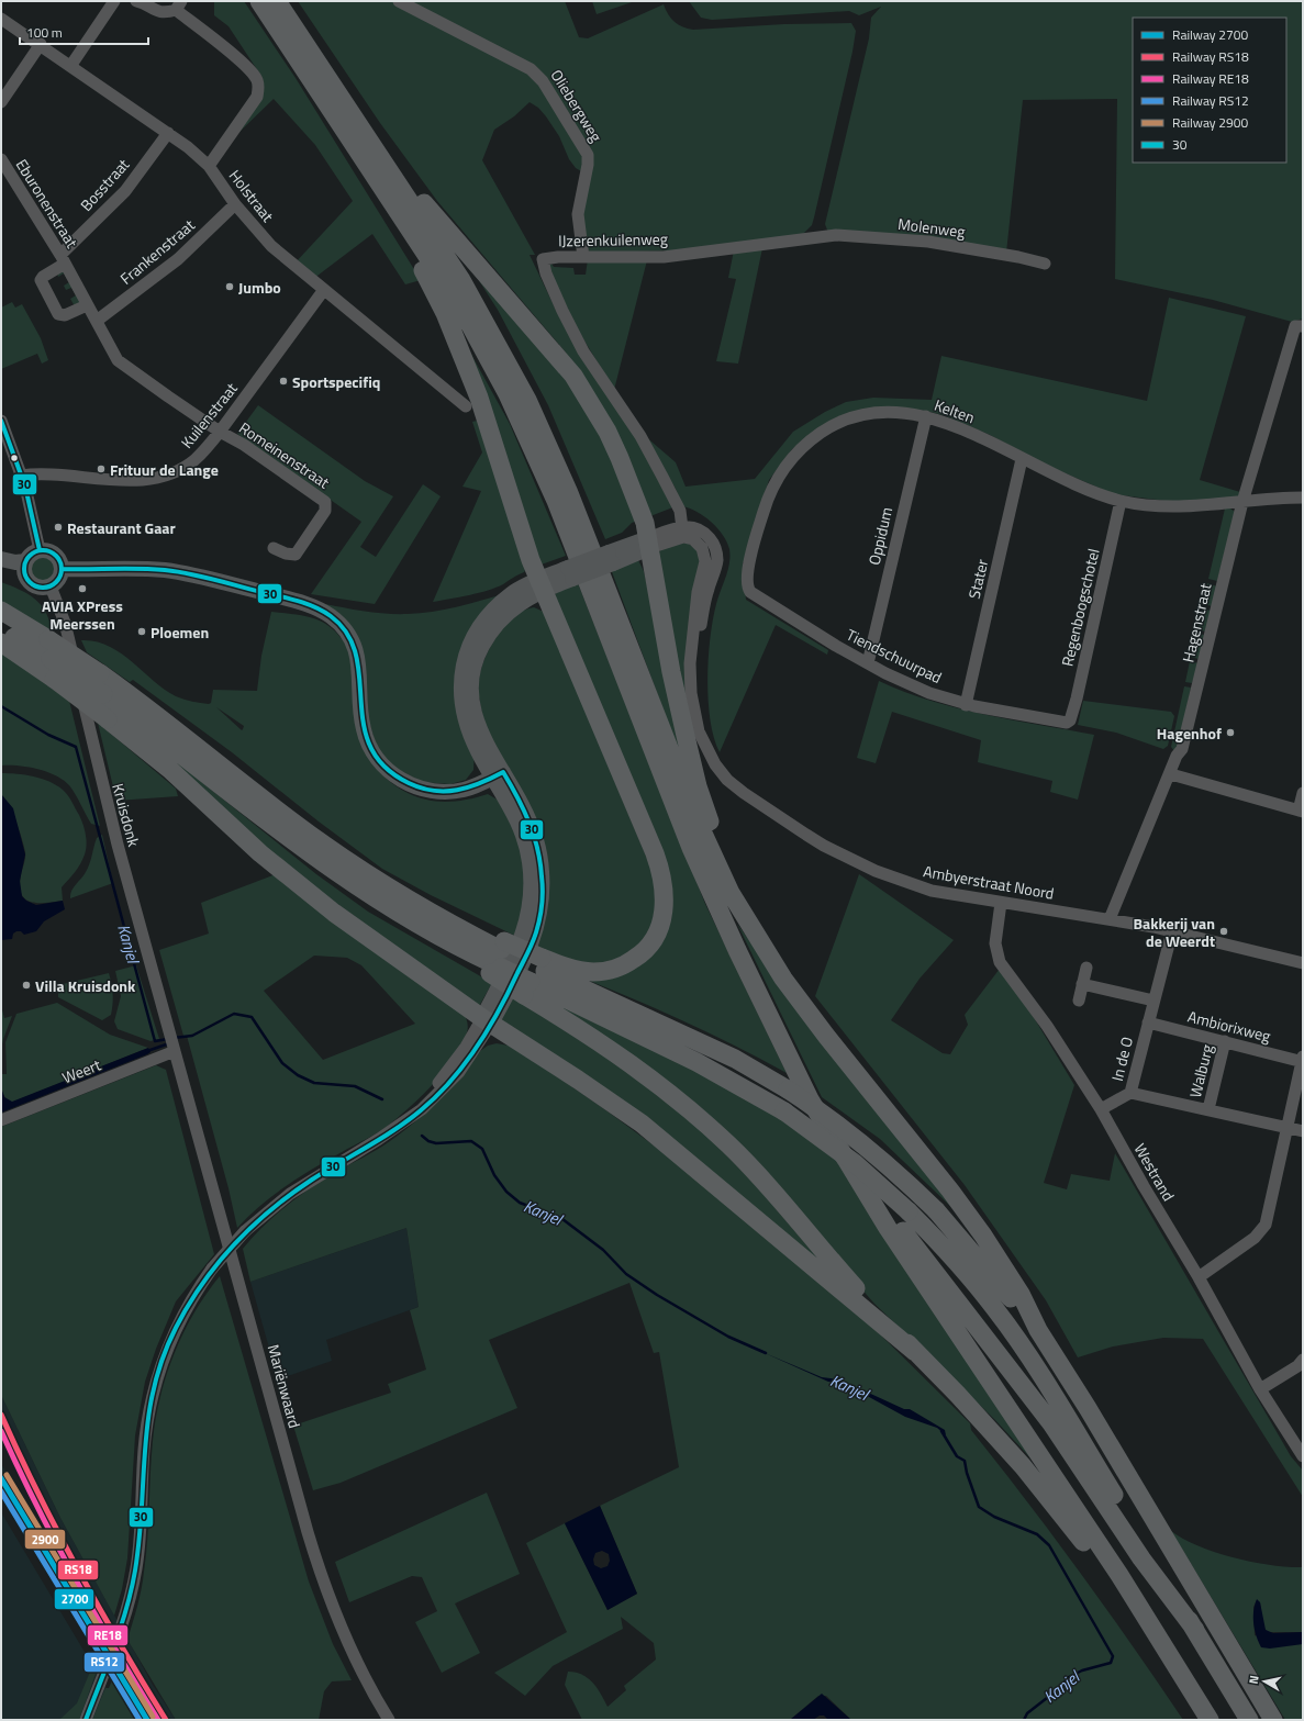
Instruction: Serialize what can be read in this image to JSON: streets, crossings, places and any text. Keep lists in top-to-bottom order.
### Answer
{
  "streets": {
    "street": [
      "Oliebergweg",
      "Bosstraat",
      "Holstraat",
      "Eburonenstraat",
      "Molenweg",
      "IJzerenkuilenweg",
      "Frankenstraat",
      "Kelten",
      "Kuilenstraat",
      "Romeinenstraat",
      "Oppidum",
      "Stater",
      "Regenboogschotel",
      "Hagenstraat",
      "Tiendschuurpad",
      "Kruisdonk",
      "Ambyerstraat Noord",
      "Ambiorixweg",
      "In de O",
      "Weert",
      "Walburg",
      "Westrand",
      "Mariënwaard"
    ]
  },
  "crossings": [
    ["Oliebergweg", "IJzerenkuilenweg"],
    ["Bosstraat", "Holstraat"],
    ["Bosstraat", "Eburonenstraat"],
    ["Holstraat", "Frankenstraat"],
    ["Holstraat", "Kuilenstraat"],
    ["Eburonenstraat", "Frankenstraat"],
    ["Eburonenstraat", "Kuilenstraat"],
    ["Eburonenstraat", "Romeinenstraat"],
    ["Molenweg", "IJzerenkuilenweg"],
    ["IJzerenkuilenweg", "Ambyerstraat Noord"],
    ["Kelten", "Oppidum"],
    ["Kelten", "Stater"],
    ["Kelten", "Regenboogschotel"],
    ["Kelten", "Hagenstraat"],
    ["Kelten", "Tiendschuurpad"],
    ["Kuilenstraat", "Romeinenstraat"],
    ["Oppidum", "Tiendschuurpad"],
    ["Stater", "Tiendschuurpad"],
    ["Regenboogschotel", "Tiendschuurpad"],
    ["Hagenstraat", "Ambyerstraat Noord"],
    ["Kruisdonk", "Weert"],
    ["Kruisdonk", "Mariënwaard"],
    ["Ambyerstraat Noord", "In de O"],
    ["Ambyerstraat Noord", "Westrand"],
    ["Ambiorixweg", "In de O"],
    ["Ambiorixweg", "Walburg"],
    ["In de O", "Westrand"],
    ["Weert", "Mariënwaard"]
  ],
  "water": ["Kanjel"],
  "places": [
    "Jumbo",
    "Sportspecifiq",
    "Frituur de Lange",
    "Restaurant Gaar",
    "AVIA XPress Meerssen",
    "Ploemen",
    "Hagenhof",
    "Bakkerij van de Weerdt",
    "Villa Kruisdonk"
  ],
  "lines": [
    "transit line 30",
    "rail line RS18",
    "rail line RE18",
    "rail line 2900",
    "rail line 2700",
    "rail line RS12"
  ],
  "legend": [
    "Railway 2700",
    "Railway RS18",
    "Railway RE18",
    "Railway RS12",
    "Railway 2900",
    "30"
  ],
  "scale_bar": "100 m",
  "north": "left"
}
